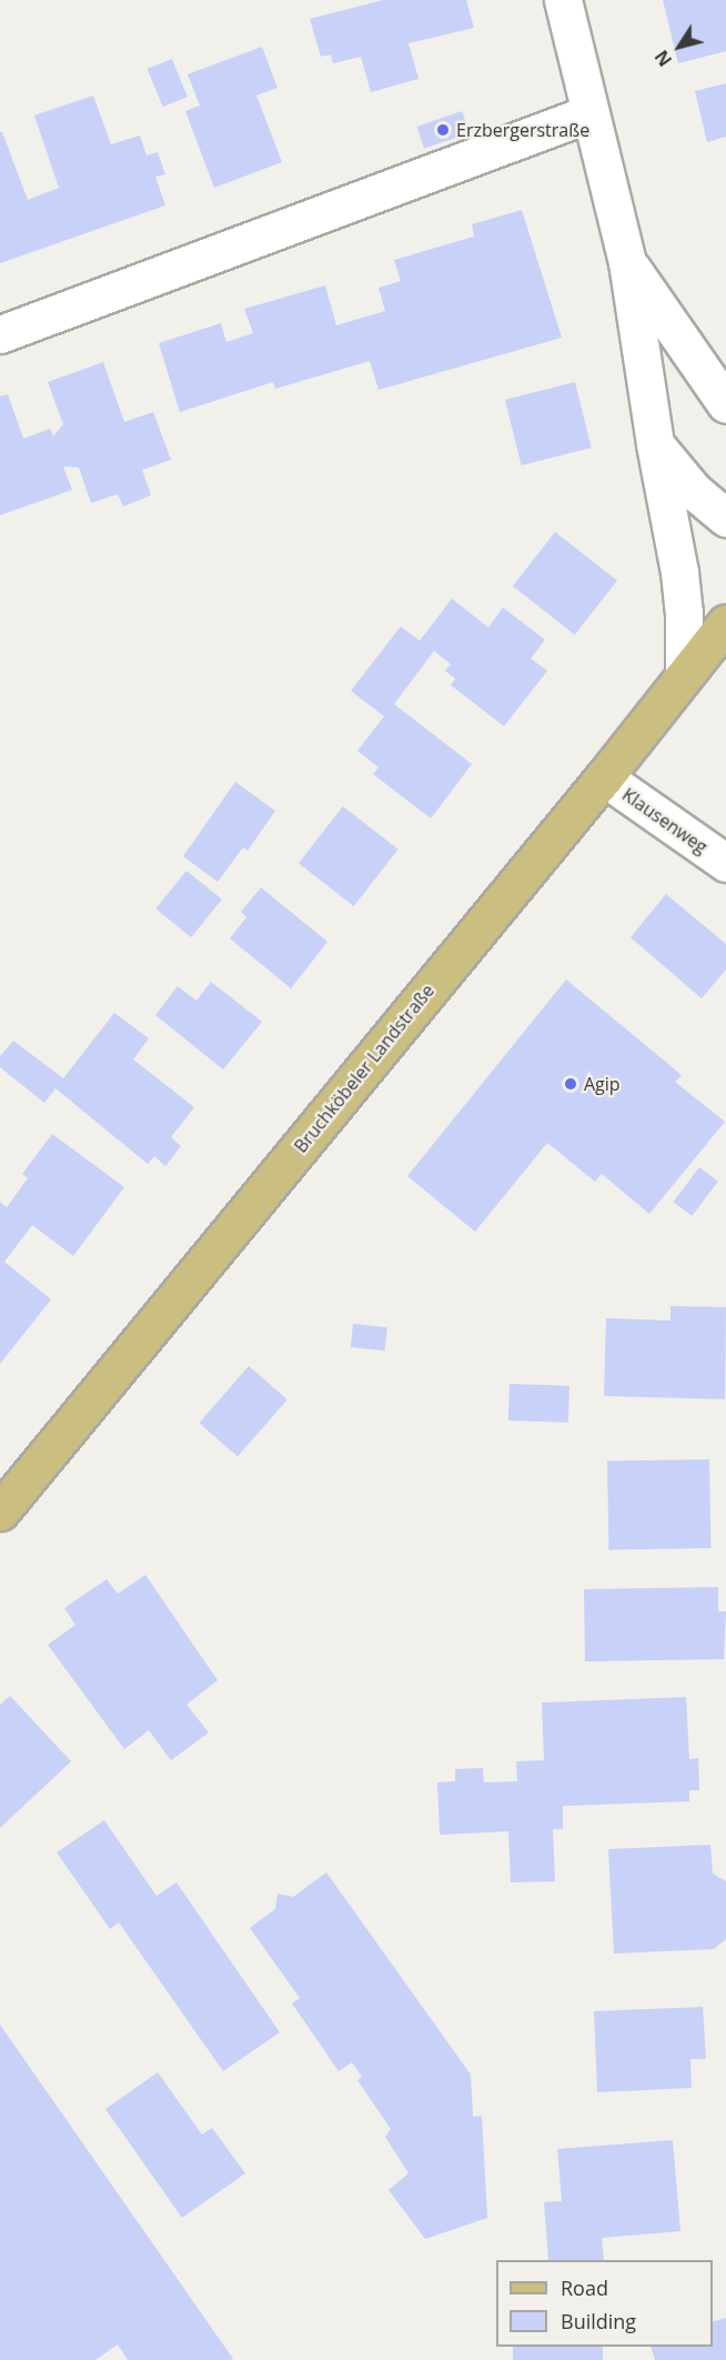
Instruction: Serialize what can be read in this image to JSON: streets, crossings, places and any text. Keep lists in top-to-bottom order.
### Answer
{
  "streets": {
    "main road": ["Bruchköbeler Landstraße"],
    "street": ["Klausenweg"]
  },
  "crossings": [
    ["Klausenweg", "Bruchköbeler Landstraße"]
  ],
  "places": ["Erzbergerstraße", "Agip"],
  "legend": ["Road", "Building"],
  "north": "bottom left"
}
